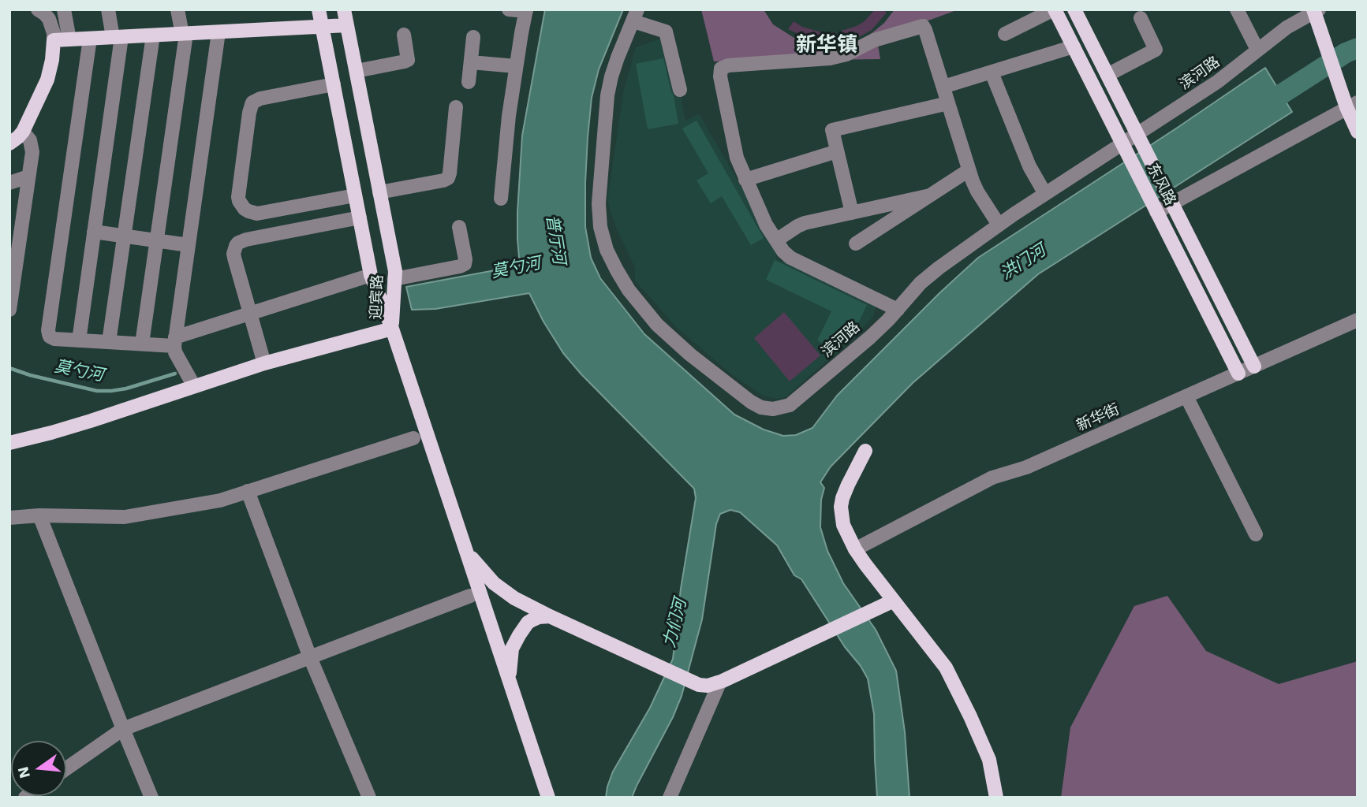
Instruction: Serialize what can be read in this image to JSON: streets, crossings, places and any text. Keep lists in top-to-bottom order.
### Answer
{
  "streets": {
    "main road": ["东风路", "迎宾路"],
    "street": ["滨河路", "新华街"]
  },
  "crossings": [
    ["滨河路", "东风路"],
    ["东风路", "新华街"]
  ],
  "districts": ["新华镇"],
  "water": [
    "普厅河",
    "洪门河",
    "莫勺河",
    "力们河"
  ],
  "north": "left"
}
